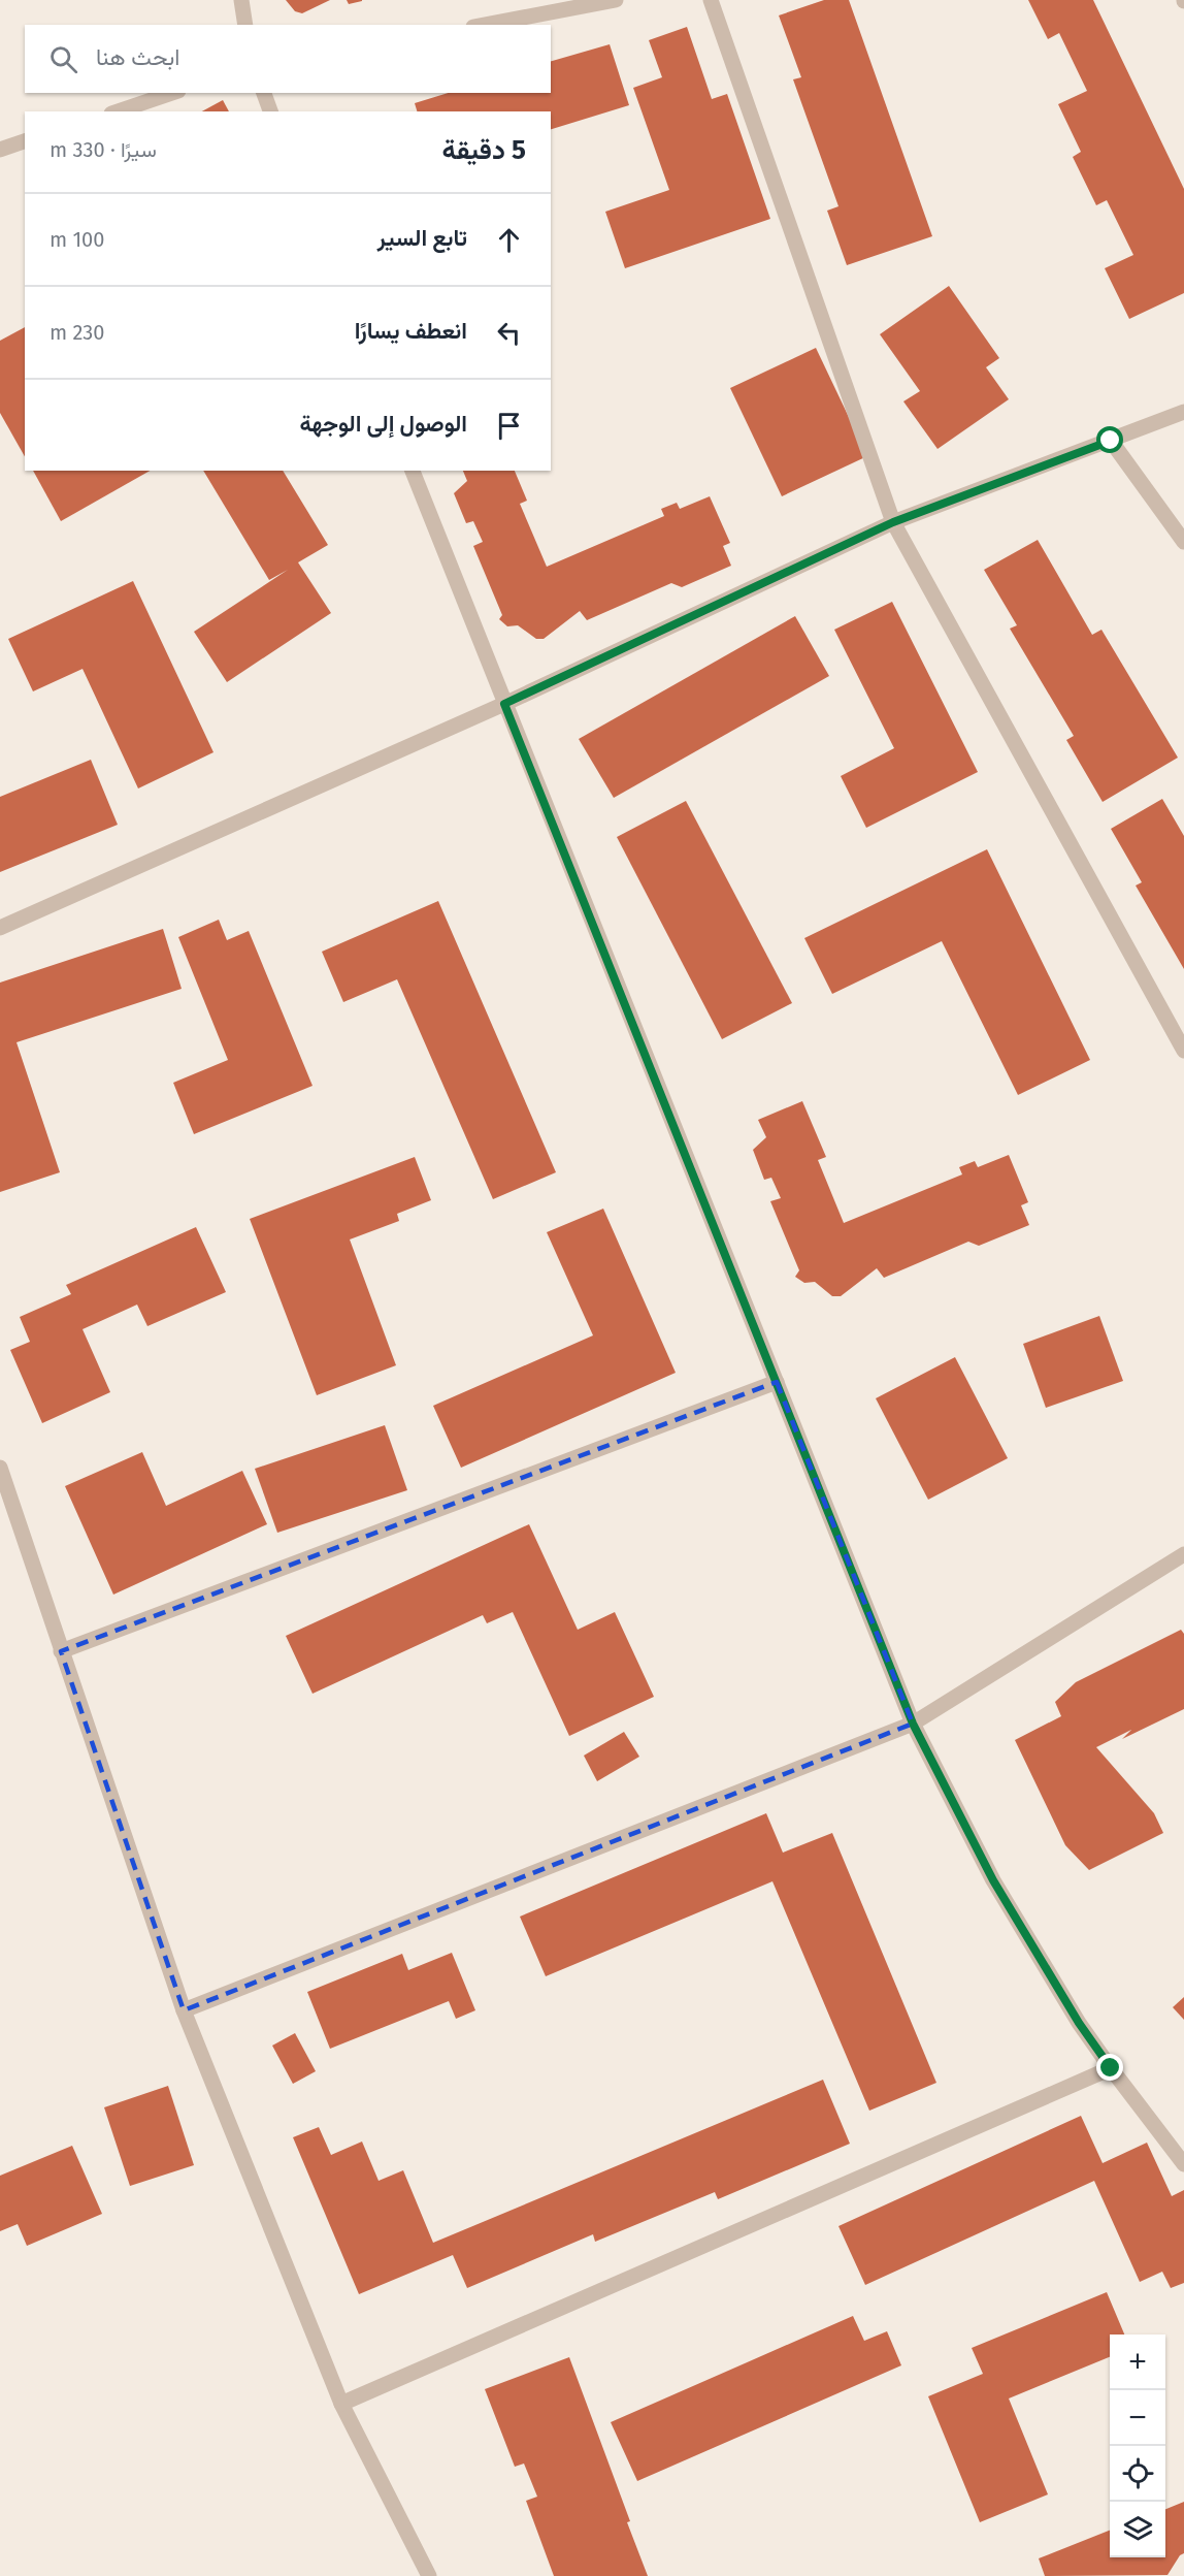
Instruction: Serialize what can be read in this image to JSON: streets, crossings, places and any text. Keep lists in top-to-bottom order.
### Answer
{
  "page": {
    "search": "ابحث هنا",
    "heading": ["5 دقيقة", "سيرًا · 330 m"],
    "list": [
      ["تابع السير", "100 m"],
      ["انعطف يسارًا", "230 m"],
      "الوصول إلى الوجهة"
    ],
    "map_buttons": ["+", "−"]
  }
}
